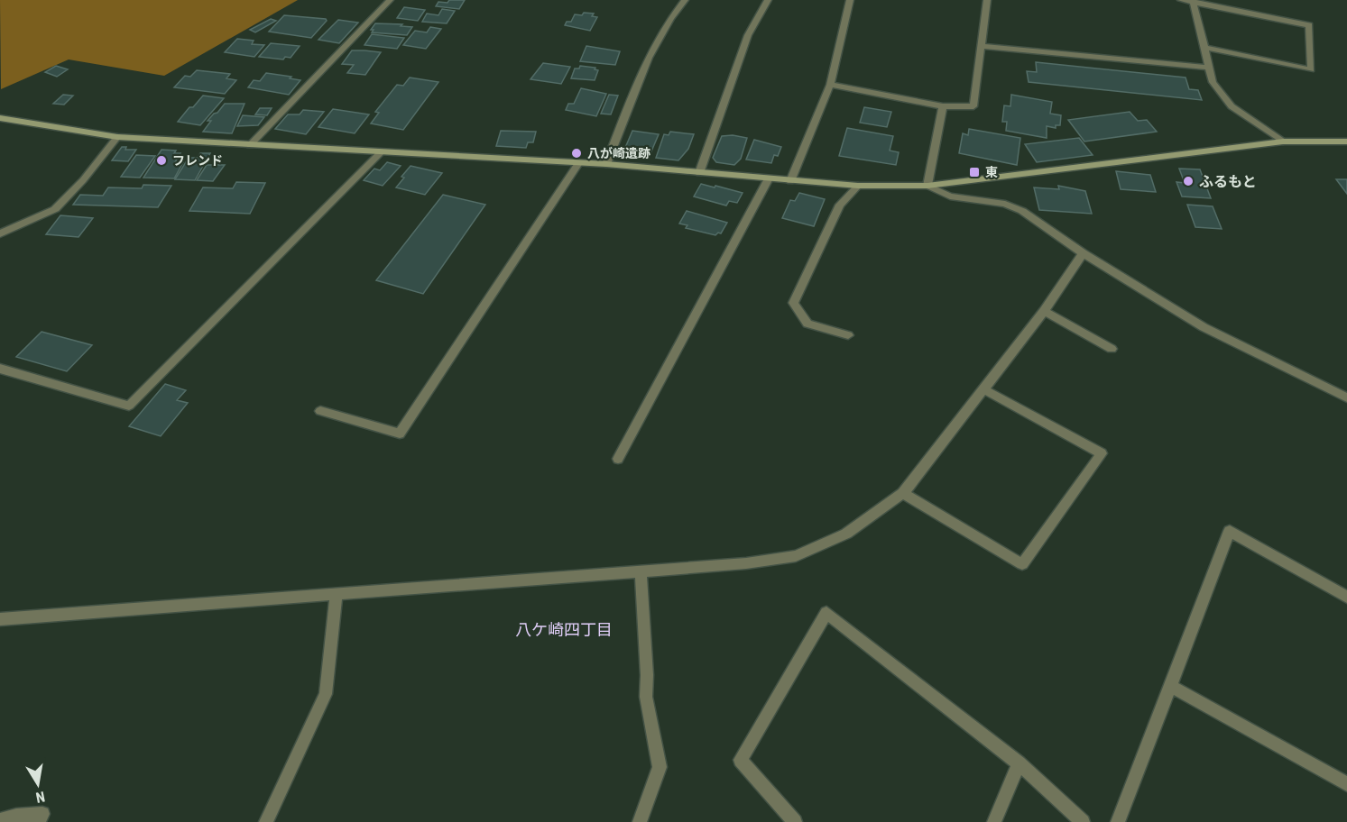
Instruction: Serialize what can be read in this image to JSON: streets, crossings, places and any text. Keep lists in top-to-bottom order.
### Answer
{
  "districts": ["八ケ崎四丁目"],
  "places": {
    "other": ["八が崎遺跡", "フレンド", "ふるもと"],
    "transit": ["東"]
  },
  "north": "bottom"
}
